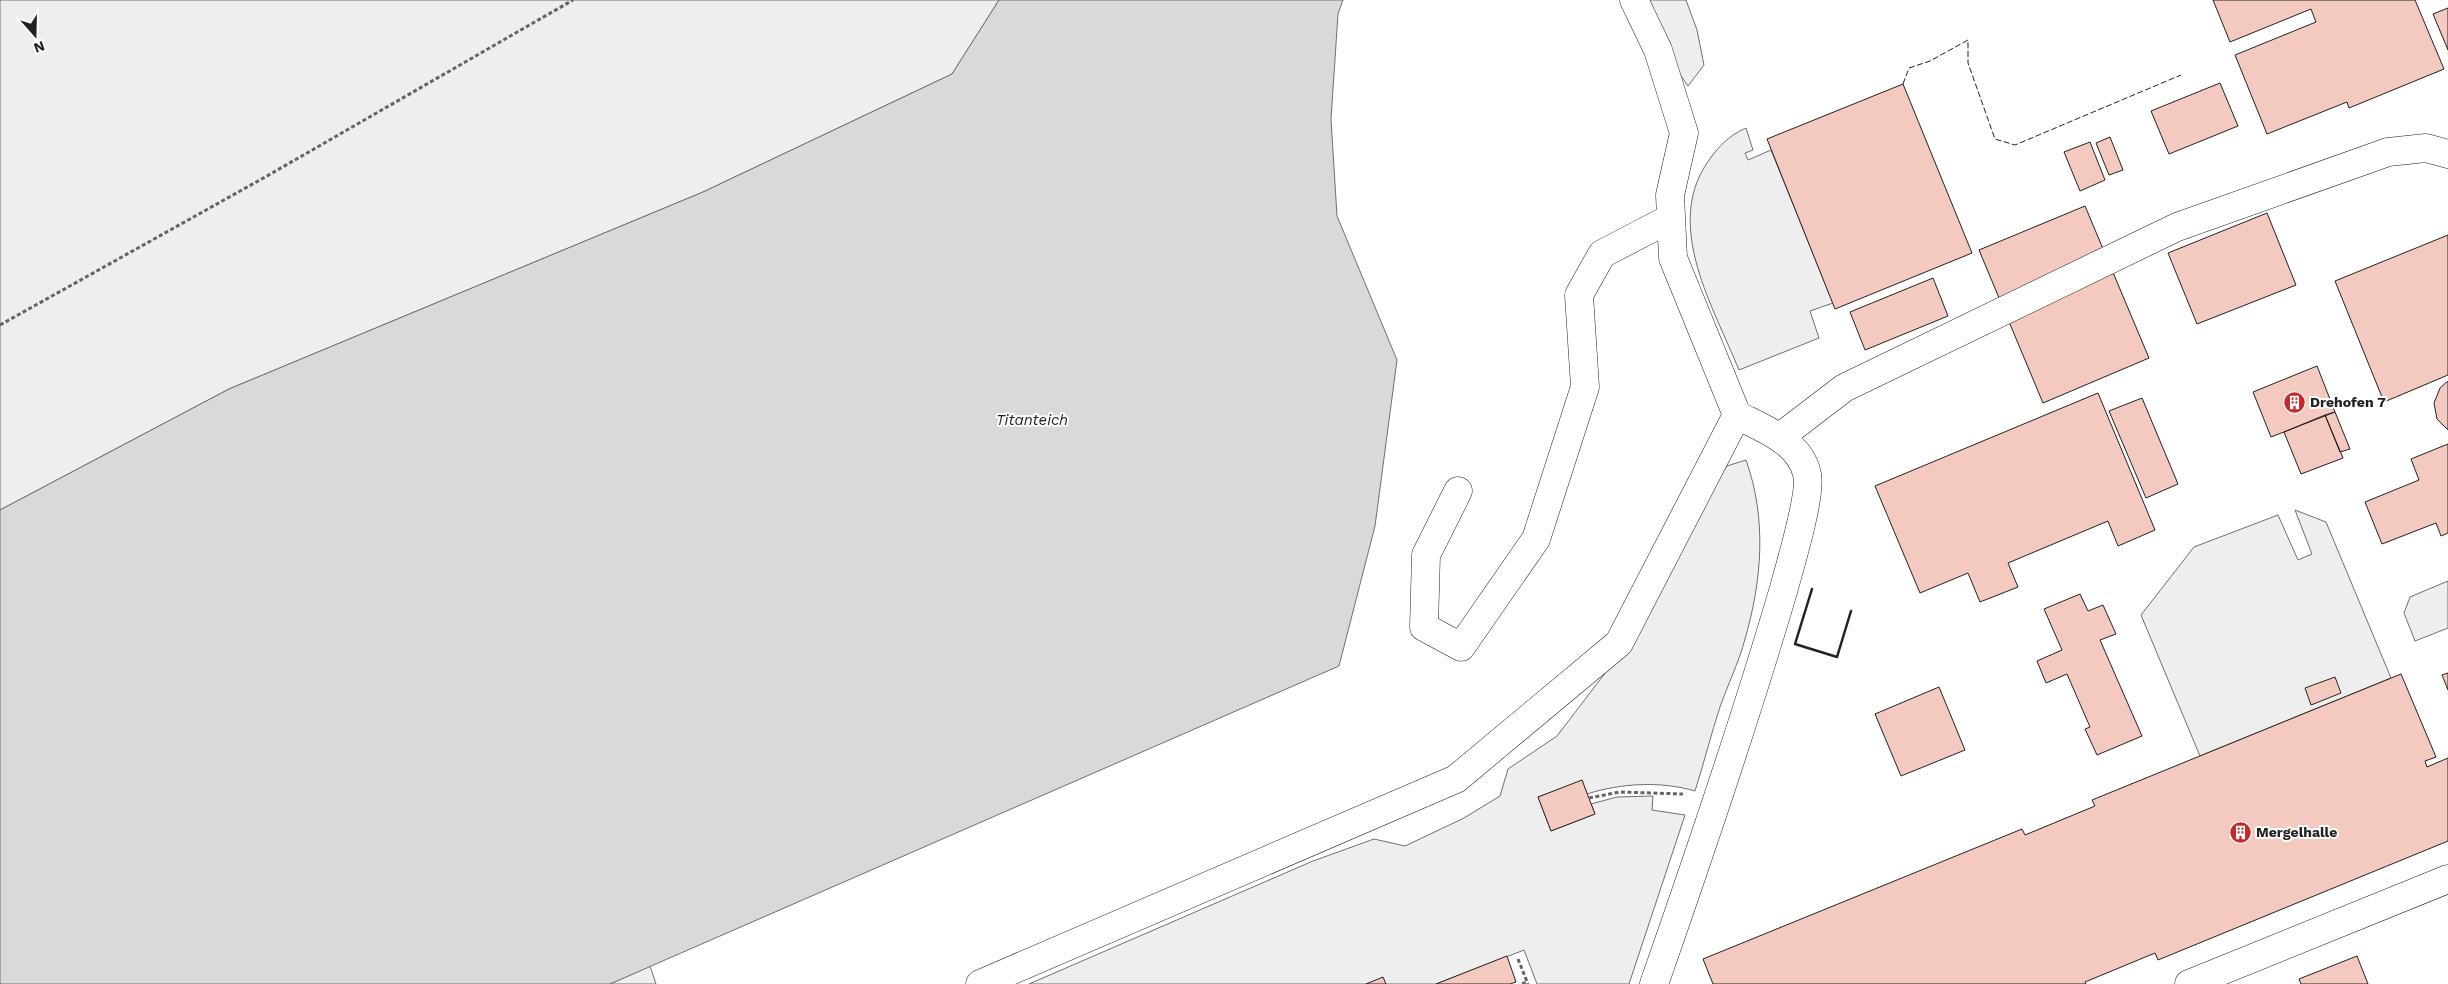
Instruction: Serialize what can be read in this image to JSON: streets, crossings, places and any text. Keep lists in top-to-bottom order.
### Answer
{
  "water": ["Titanteich"],
  "places": {
    "building": ["Drehofen 7", "Mergelhalle"]
  },
  "north": "bottom"
}
